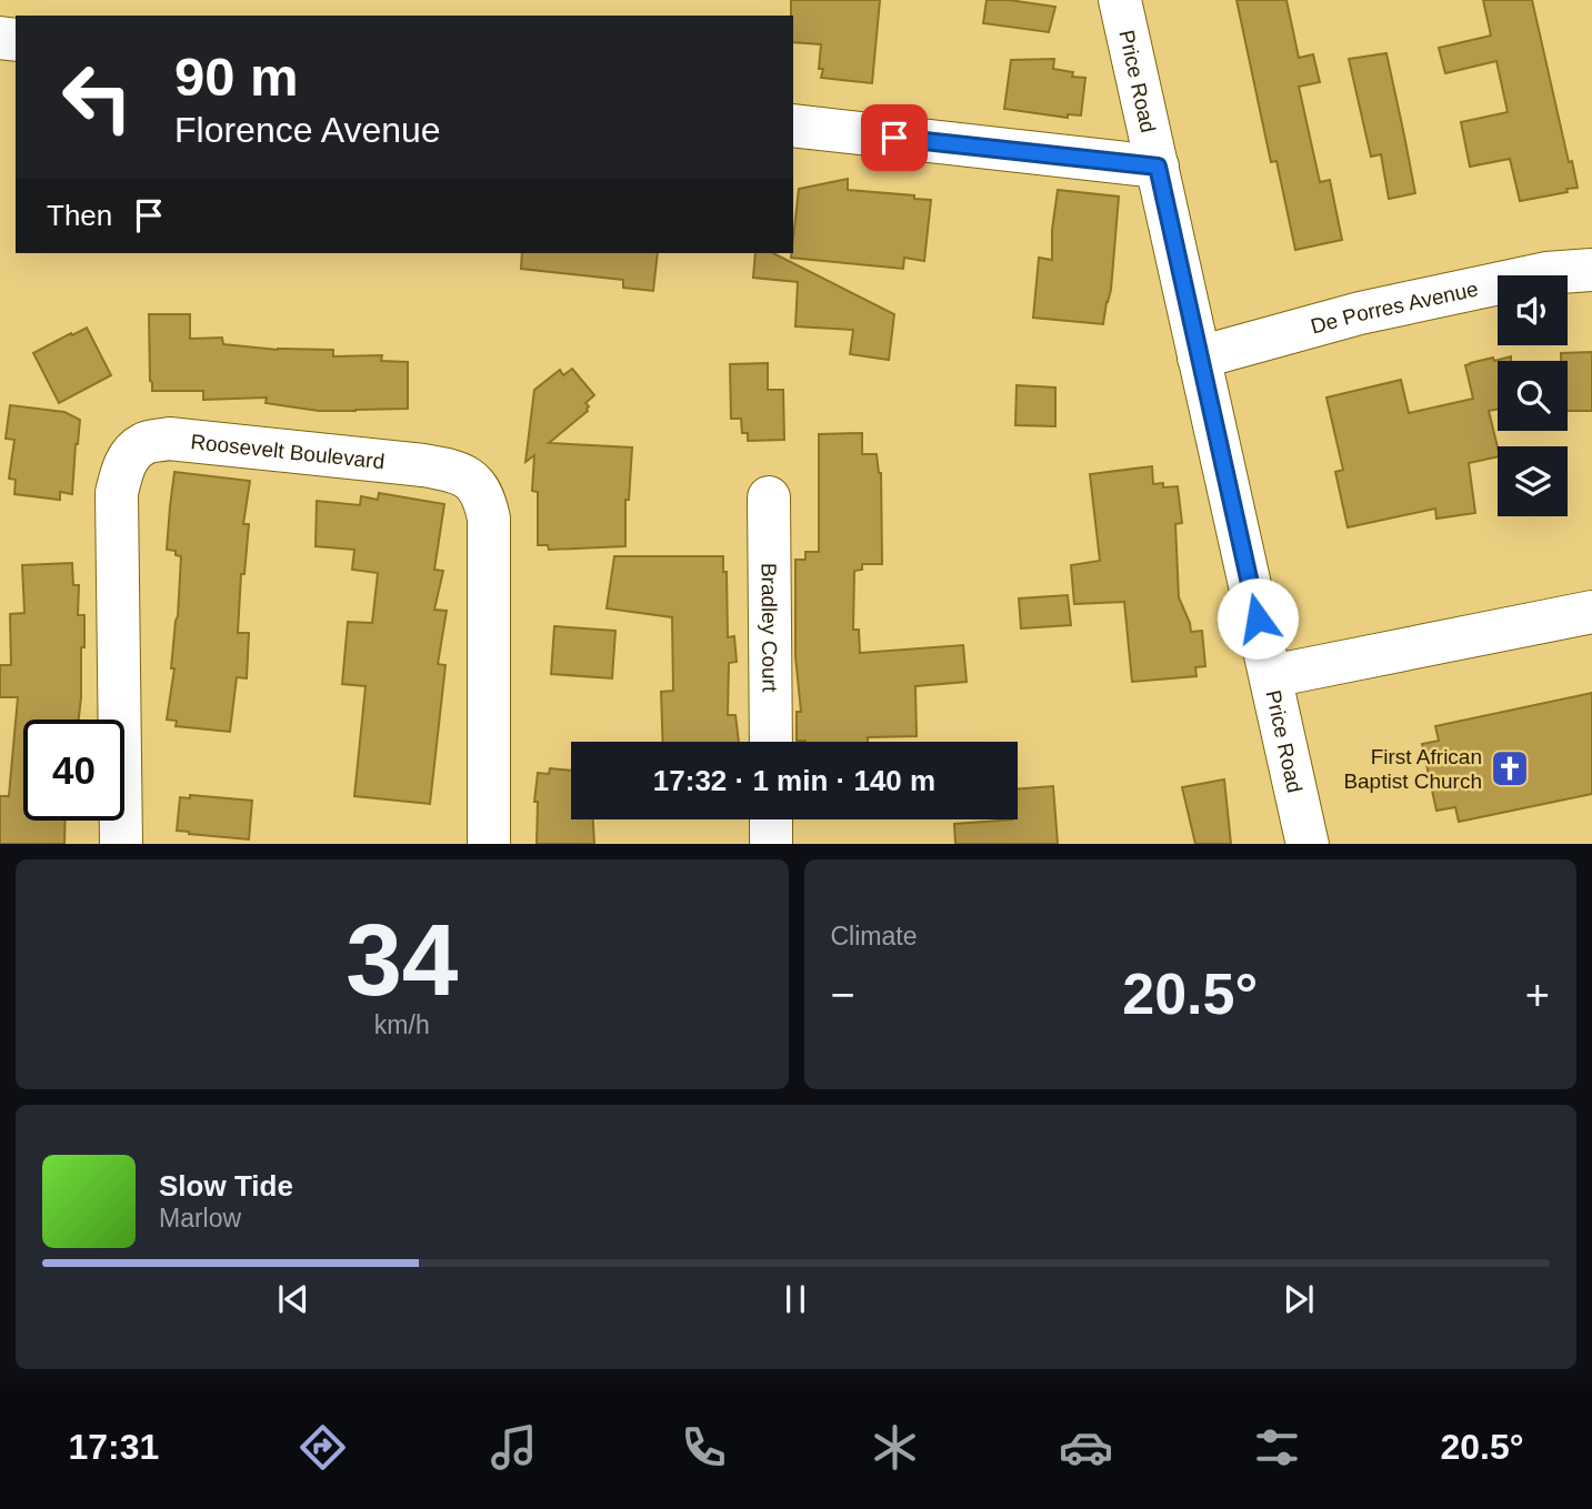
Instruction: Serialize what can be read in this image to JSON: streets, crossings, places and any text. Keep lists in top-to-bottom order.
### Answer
{
  "streets": {
    "street": [
      "Price Road",
      "De Porres Avenue",
      "Roosevelt Boulevard",
      "Bradley Court"
    ]
  },
  "crossings": [
    ["Price Road", "De Porres Avenue"]
  ],
  "places": {
    "church": ["First African Baptist Church"]
  },
  "page": {
    "turn": ["90 m", "Florence Avenue"],
    "then": "Then",
    "limit": "40",
    "trip": "17:32 · 1 min · 140 m",
    "tile": [
      ["34", "km/h"],
      "Climate"
    ],
    "heat": ["−", "20.5°", "+"],
    "song": ["Slow Tide", "Marlow"],
    "tabs": ["17:31", "20.5°"]
  }
}
